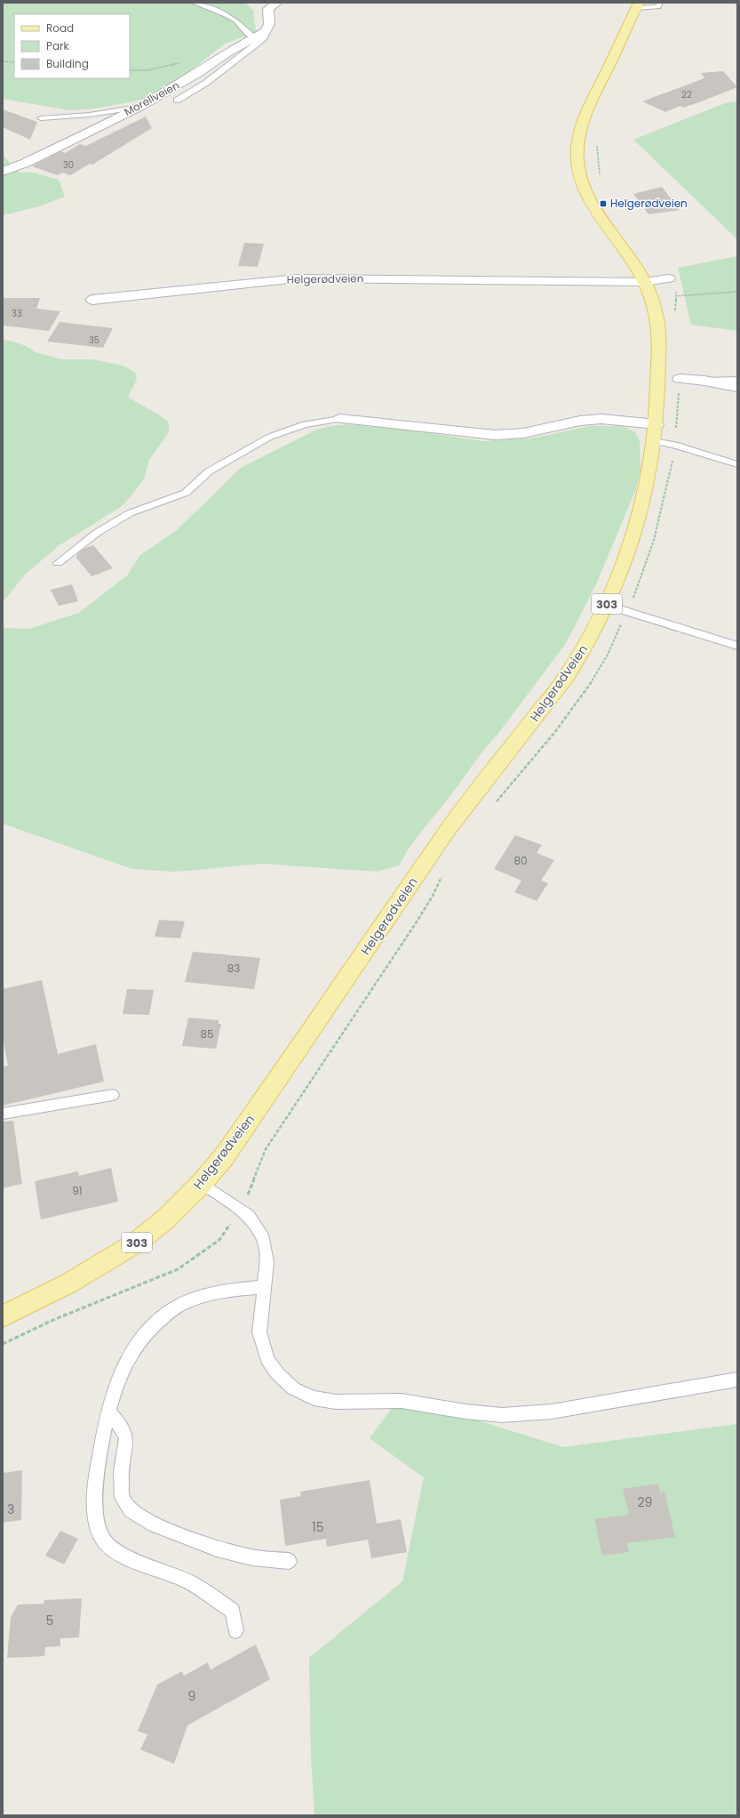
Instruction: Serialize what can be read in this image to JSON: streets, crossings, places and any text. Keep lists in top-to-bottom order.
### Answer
{
  "streets": {
    "main road": ["Helgerødveien", "303"],
    "street": ["Morellveien"]
  },
  "places": {
    "transit": ["Helgerødveien"]
  },
  "house_numbers": [
    "22",
    "30",
    "33",
    "35",
    "80",
    "83",
    "85",
    "91",
    "29",
    "3",
    "15",
    "5",
    "9"
  ],
  "legend": ["Road", "Park", "Building"]
}
